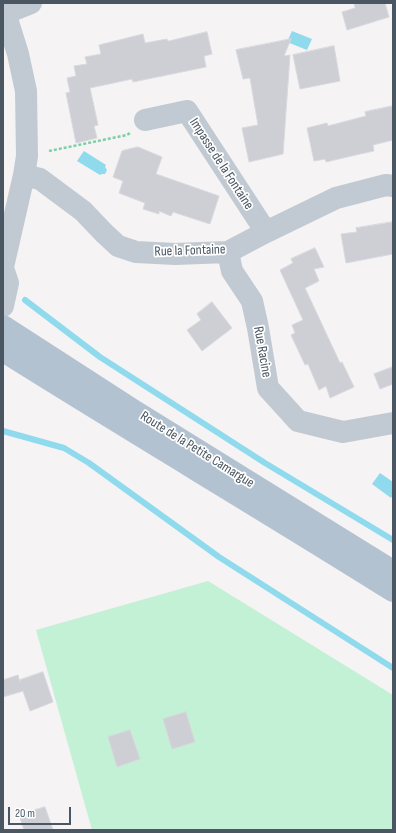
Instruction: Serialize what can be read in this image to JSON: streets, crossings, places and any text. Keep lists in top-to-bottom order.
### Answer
{
  "streets": {
    "main road": ["Route de la Petite Camargue"],
    "street": ["Impasse de la Fontaine", "Rue la Fontaine", "Rue Racine"]
  },
  "crossings": [
    ["Impasse de la Fontaine", "Rue la Fontaine"],
    ["Rue la Fontaine", "Rue Racine"]
  ],
  "scale_bar": "20 m"
}
